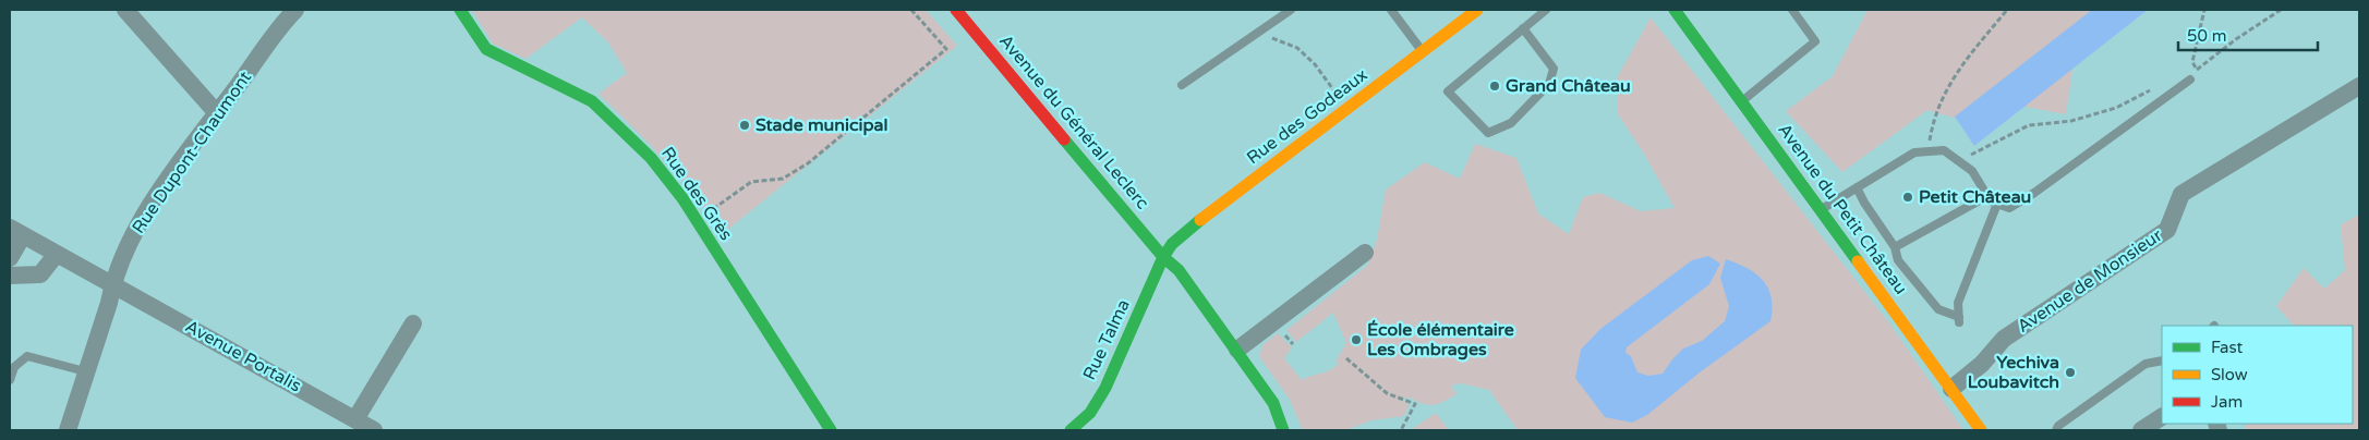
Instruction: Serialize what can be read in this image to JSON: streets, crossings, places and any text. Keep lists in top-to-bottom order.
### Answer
{
  "streets": {
    "street": [
      "Rue des Godeaux",
      "Avenue du Général Leclerc",
      "Rue Dupont-Chaumont",
      "Rue des Grès",
      "Avenue du Petit Château",
      "Avenue de Monsieur",
      "Rue Talma",
      "Avenue Portalis"
    ]
  },
  "crossings": [
    ["Rue des Godeaux", "Avenue du Général Leclerc"],
    ["Rue des Godeaux", "Rue Talma"],
    ["Avenue du Général Leclerc", "Rue Talma"],
    ["Rue Dupont-Chaumont", "Avenue Portalis"],
    ["Avenue du Petit Château", "Avenue de Monsieur"]
  ],
  "places": [
    "Grand Château",
    "Stade municipal",
    "Petit Château",
    "École élémentaire Les Ombrages",
    "Yechiva Loubavitch"
  ],
  "legend": ["Fast", "Slow", "Jam"],
  "scale_bar": "50 m"
}
